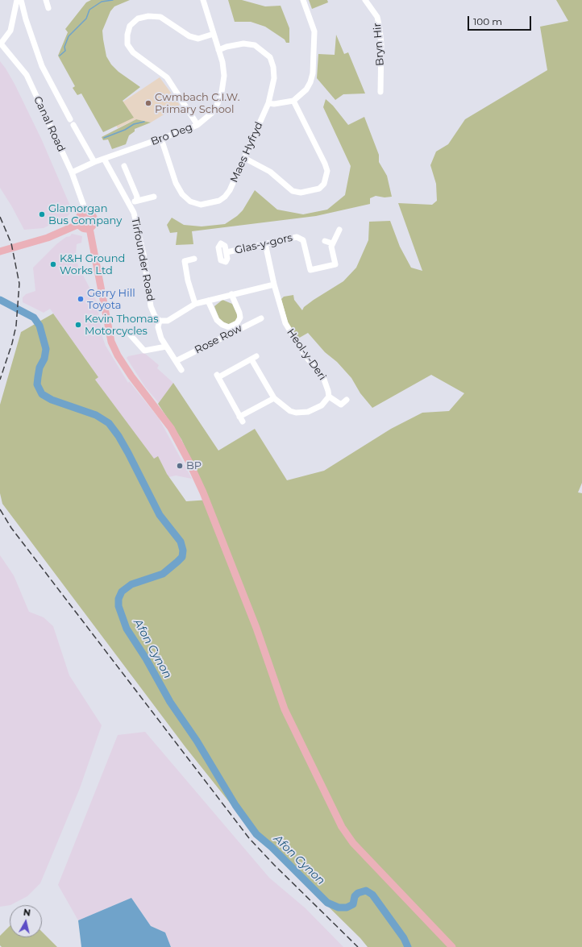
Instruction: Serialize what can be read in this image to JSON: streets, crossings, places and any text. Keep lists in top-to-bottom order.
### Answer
{
  "streets": {
    "street": [
      "Bryn Hir",
      "Canal Road",
      "Bro Deg",
      "Maes Hyfryd",
      "Glas-y-gors",
      "Tirfounder Road",
      "Rose Row",
      "Heol-y-Deri"
    ]
  },
  "crossings": [
    ["Canal Road", "Bro Deg"],
    ["Bro Deg", "Maes Hyfryd"],
    ["Bro Deg", "Tirfounder Road"],
    ["Glas-y-gors", "Heol-y-Deri"],
    ["Tirfounder Road", "Rose Row"]
  ],
  "water": ["Afon Cynon"],
  "places": [
    "Cwmbach C.I.W. Primary School",
    "Glamorgan Bus Company",
    "K&H Ground Works Ltd",
    "Gerry Hill Toyota",
    "Kevin Thomas Motorcycles",
    "BP"
  ],
  "scale_bar": "100 m",
  "north": "top"
}
